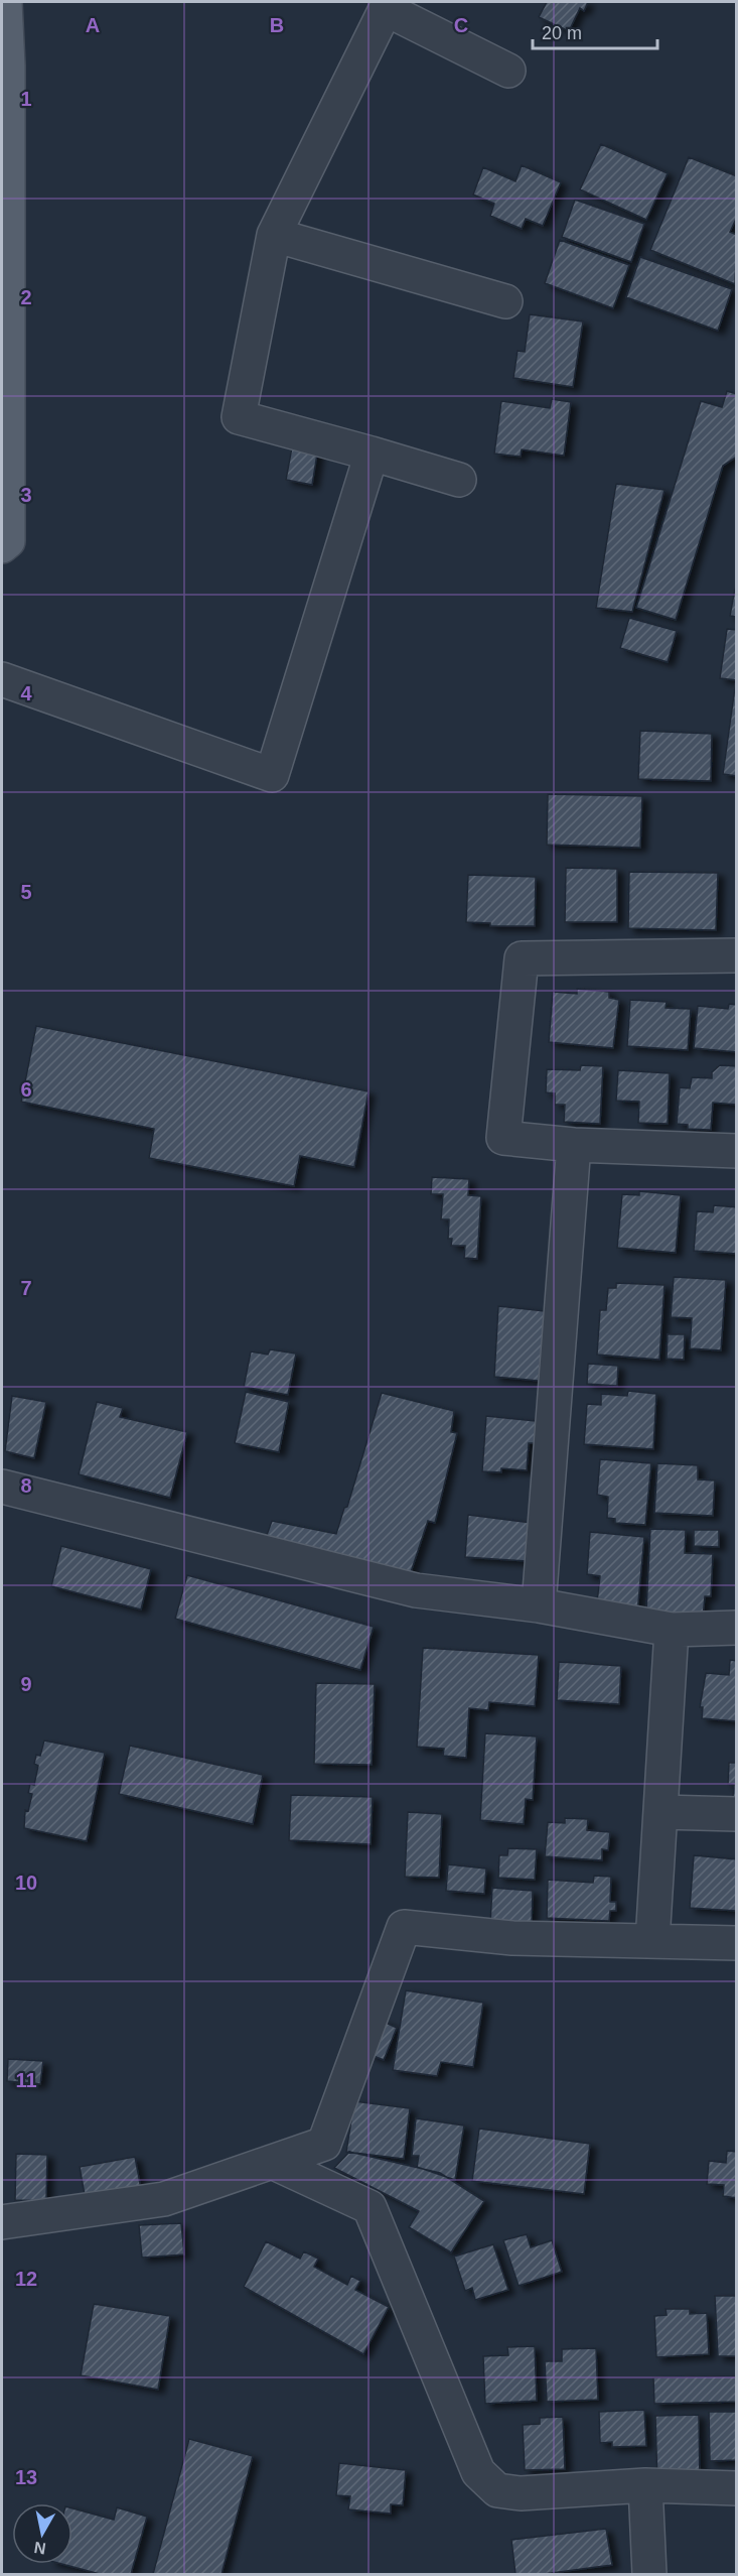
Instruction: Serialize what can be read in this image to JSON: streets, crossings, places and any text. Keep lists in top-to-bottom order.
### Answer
{
  "scale_bar": "20 m",
  "north": "bottom",
  "grid": {
    "columns": ["A", "B", "C"],
    "rows": [
      "1",
      "2",
      "3",
      "4",
      "5",
      "6",
      "7",
      "8",
      "9",
      "10",
      "11",
      "12",
      "13"
    ]
  }
}
